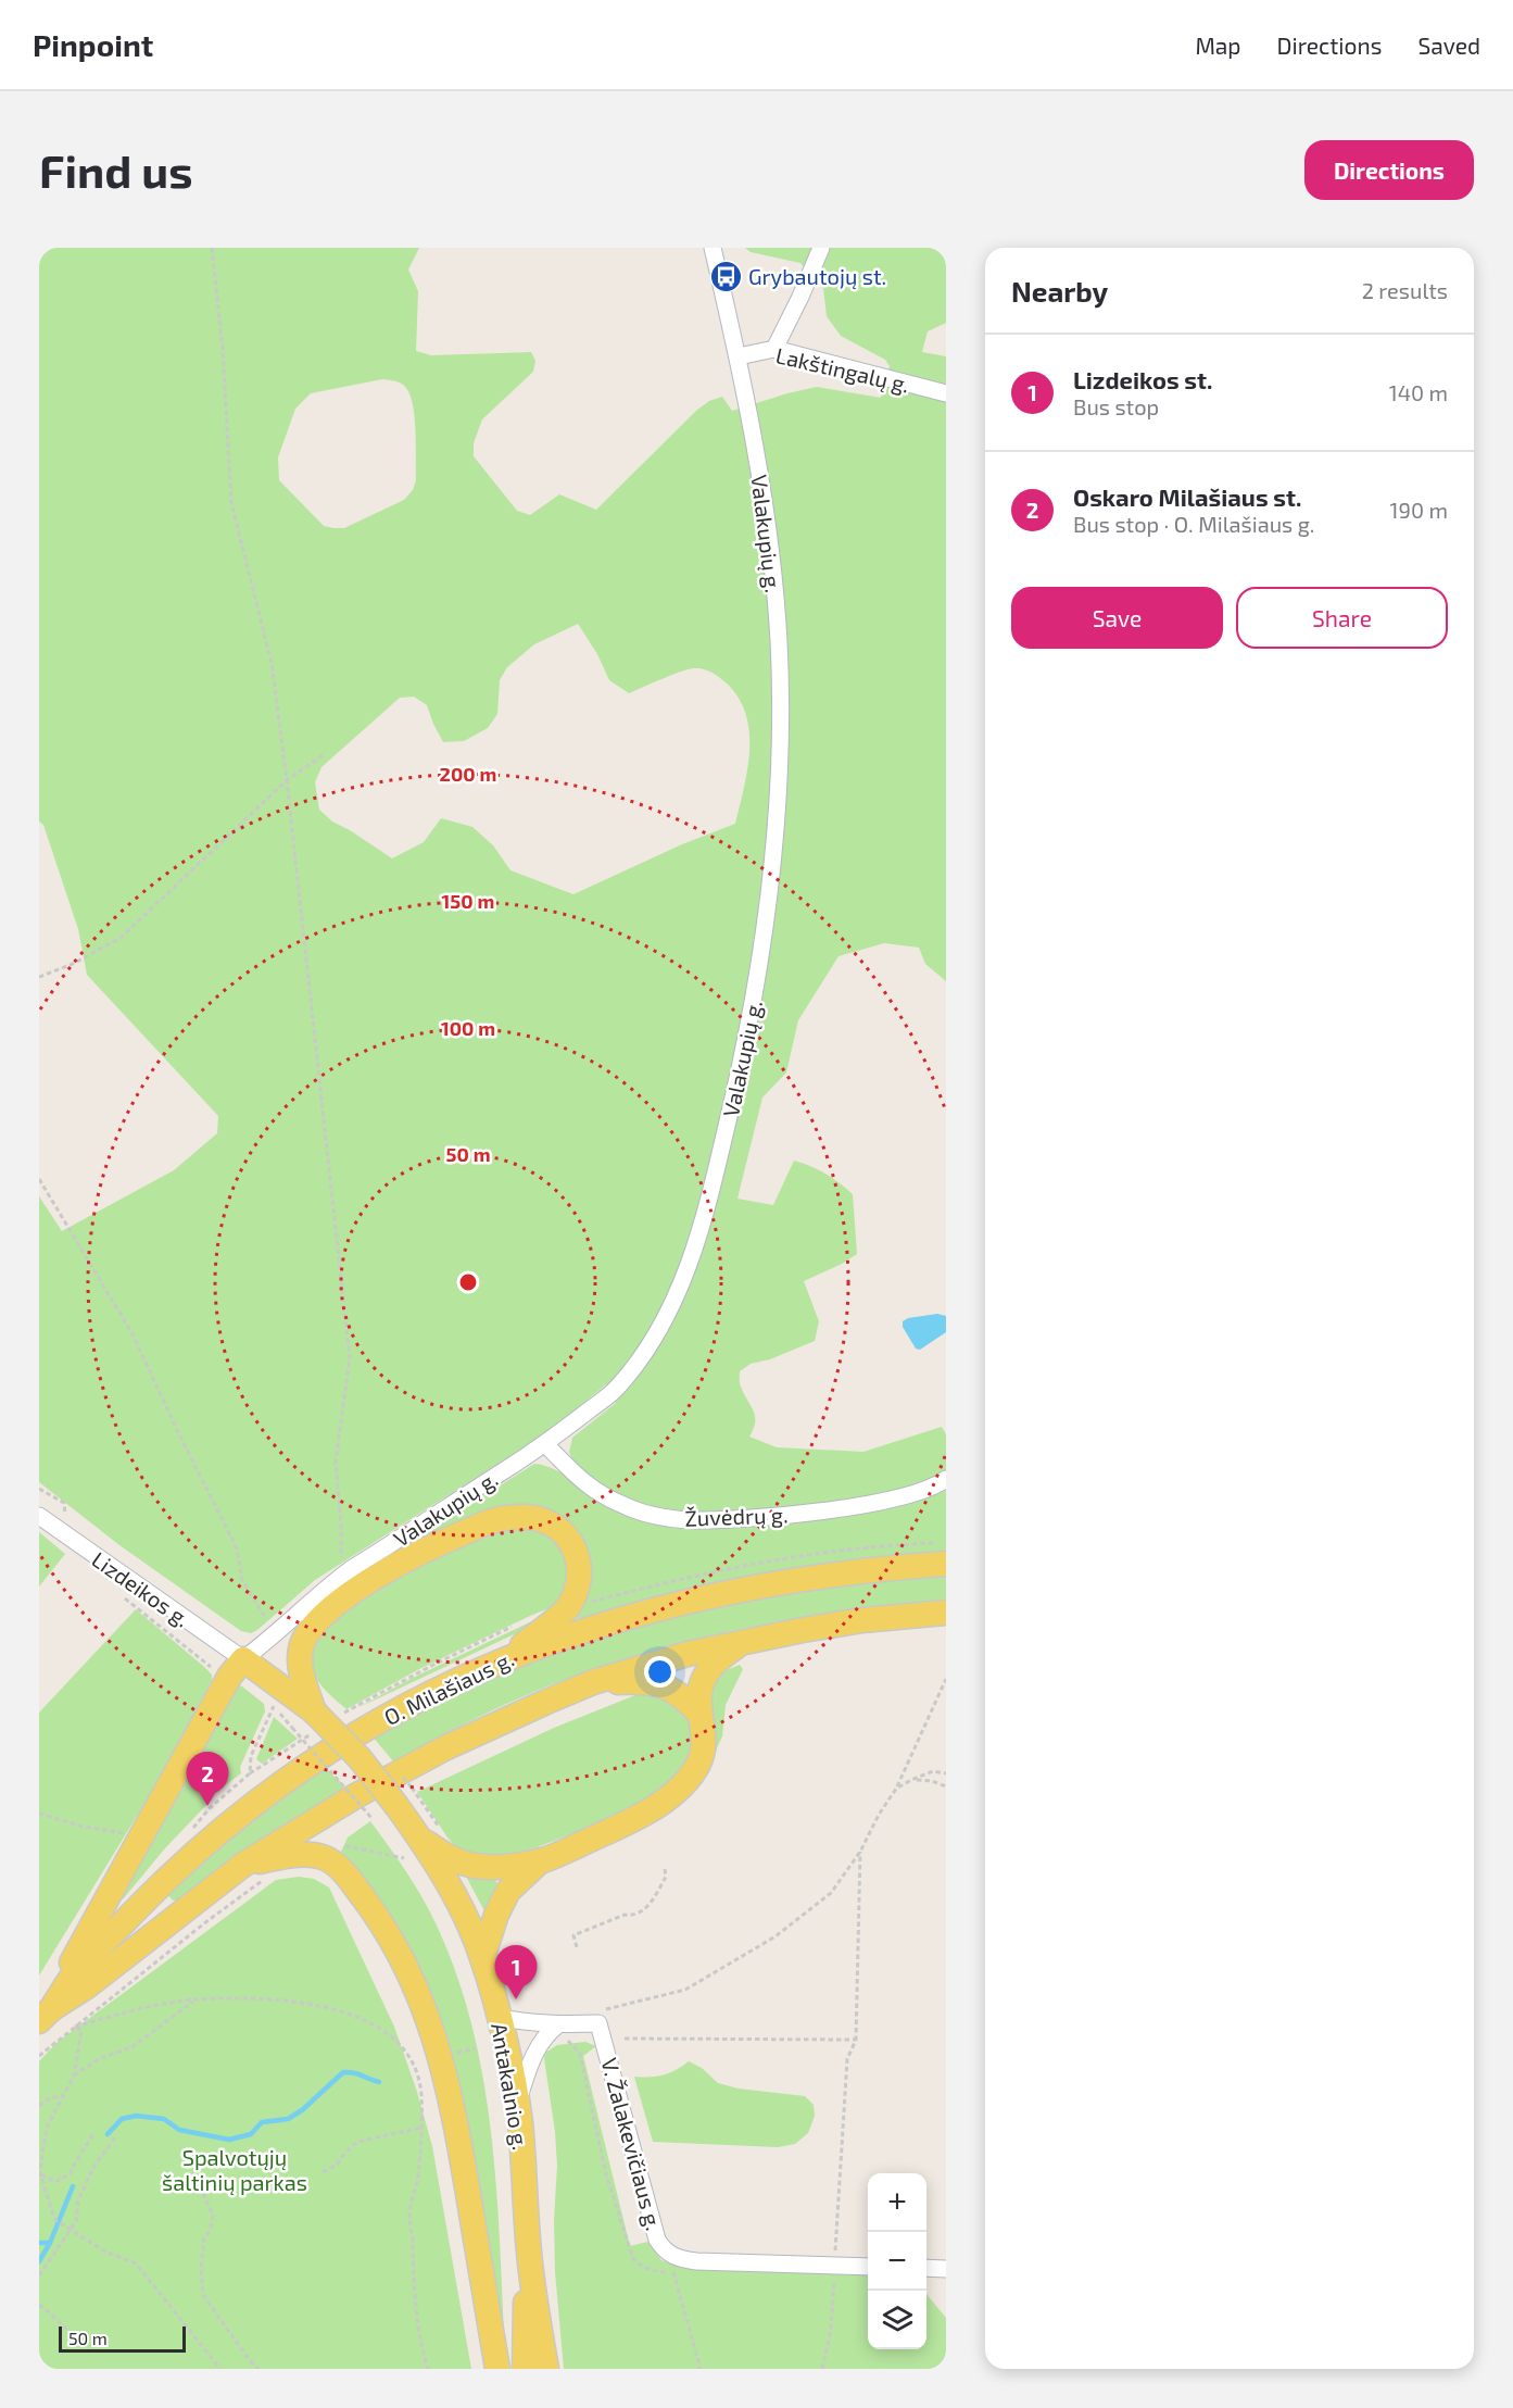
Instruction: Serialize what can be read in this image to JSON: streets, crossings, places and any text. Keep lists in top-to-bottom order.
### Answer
{
  "streets": {
    "main road": ["O. Milašiaus g.", "Antakalnio g."],
    "street": [
      "Lakštingalų g.",
      "Valakupių g.",
      "Žuvėdrų g.",
      "Lizdeikos g.",
      "V. Žalakevičiaus g."
    ]
  },
  "crossings": [
    ["Lakštingalų g.", "Valakupių g."],
    ["Valakupių g.", "Žuvėdrų g."],
    ["Lizdeikos g.", "Antakalnio g."],
    ["Antakalnio g.", "V. Žalakevičiaus g."]
  ],
  "parks": ["Spalvotųjų šaltinių parkas"],
  "places": {
    "bus stop": ["Grybautojų st."]
  },
  "scale_bar": "50 m",
  "page": {
    "header": "Pinpoint",
    "nav": ["Map", "Directions", "Saved"],
    "buttons": [
      "Directions",
      ["Save", "Share"]
    ],
    "title": "Find us",
    "heading": ["Nearby", "2 results"],
    "list": [
      {
        "mark": "1",
        "name": "Lizdeikos st.",
        "note": "Bus stop",
        "value": "140 m"
      },
      {
        "mark": "2",
        "name": "Oskaro Milašiaus st.",
        "note": "Bus stop · O. Milašiaus g.",
        "value": "190 m"
      }
    ],
    "pins": ["2", "1"],
    "map_buttons": ["+", "−"],
    "scale": "50 m"
  },
  "rings": [
    "200 m",
    "150 m",
    "100 m",
    "50 m"
  ]
}
